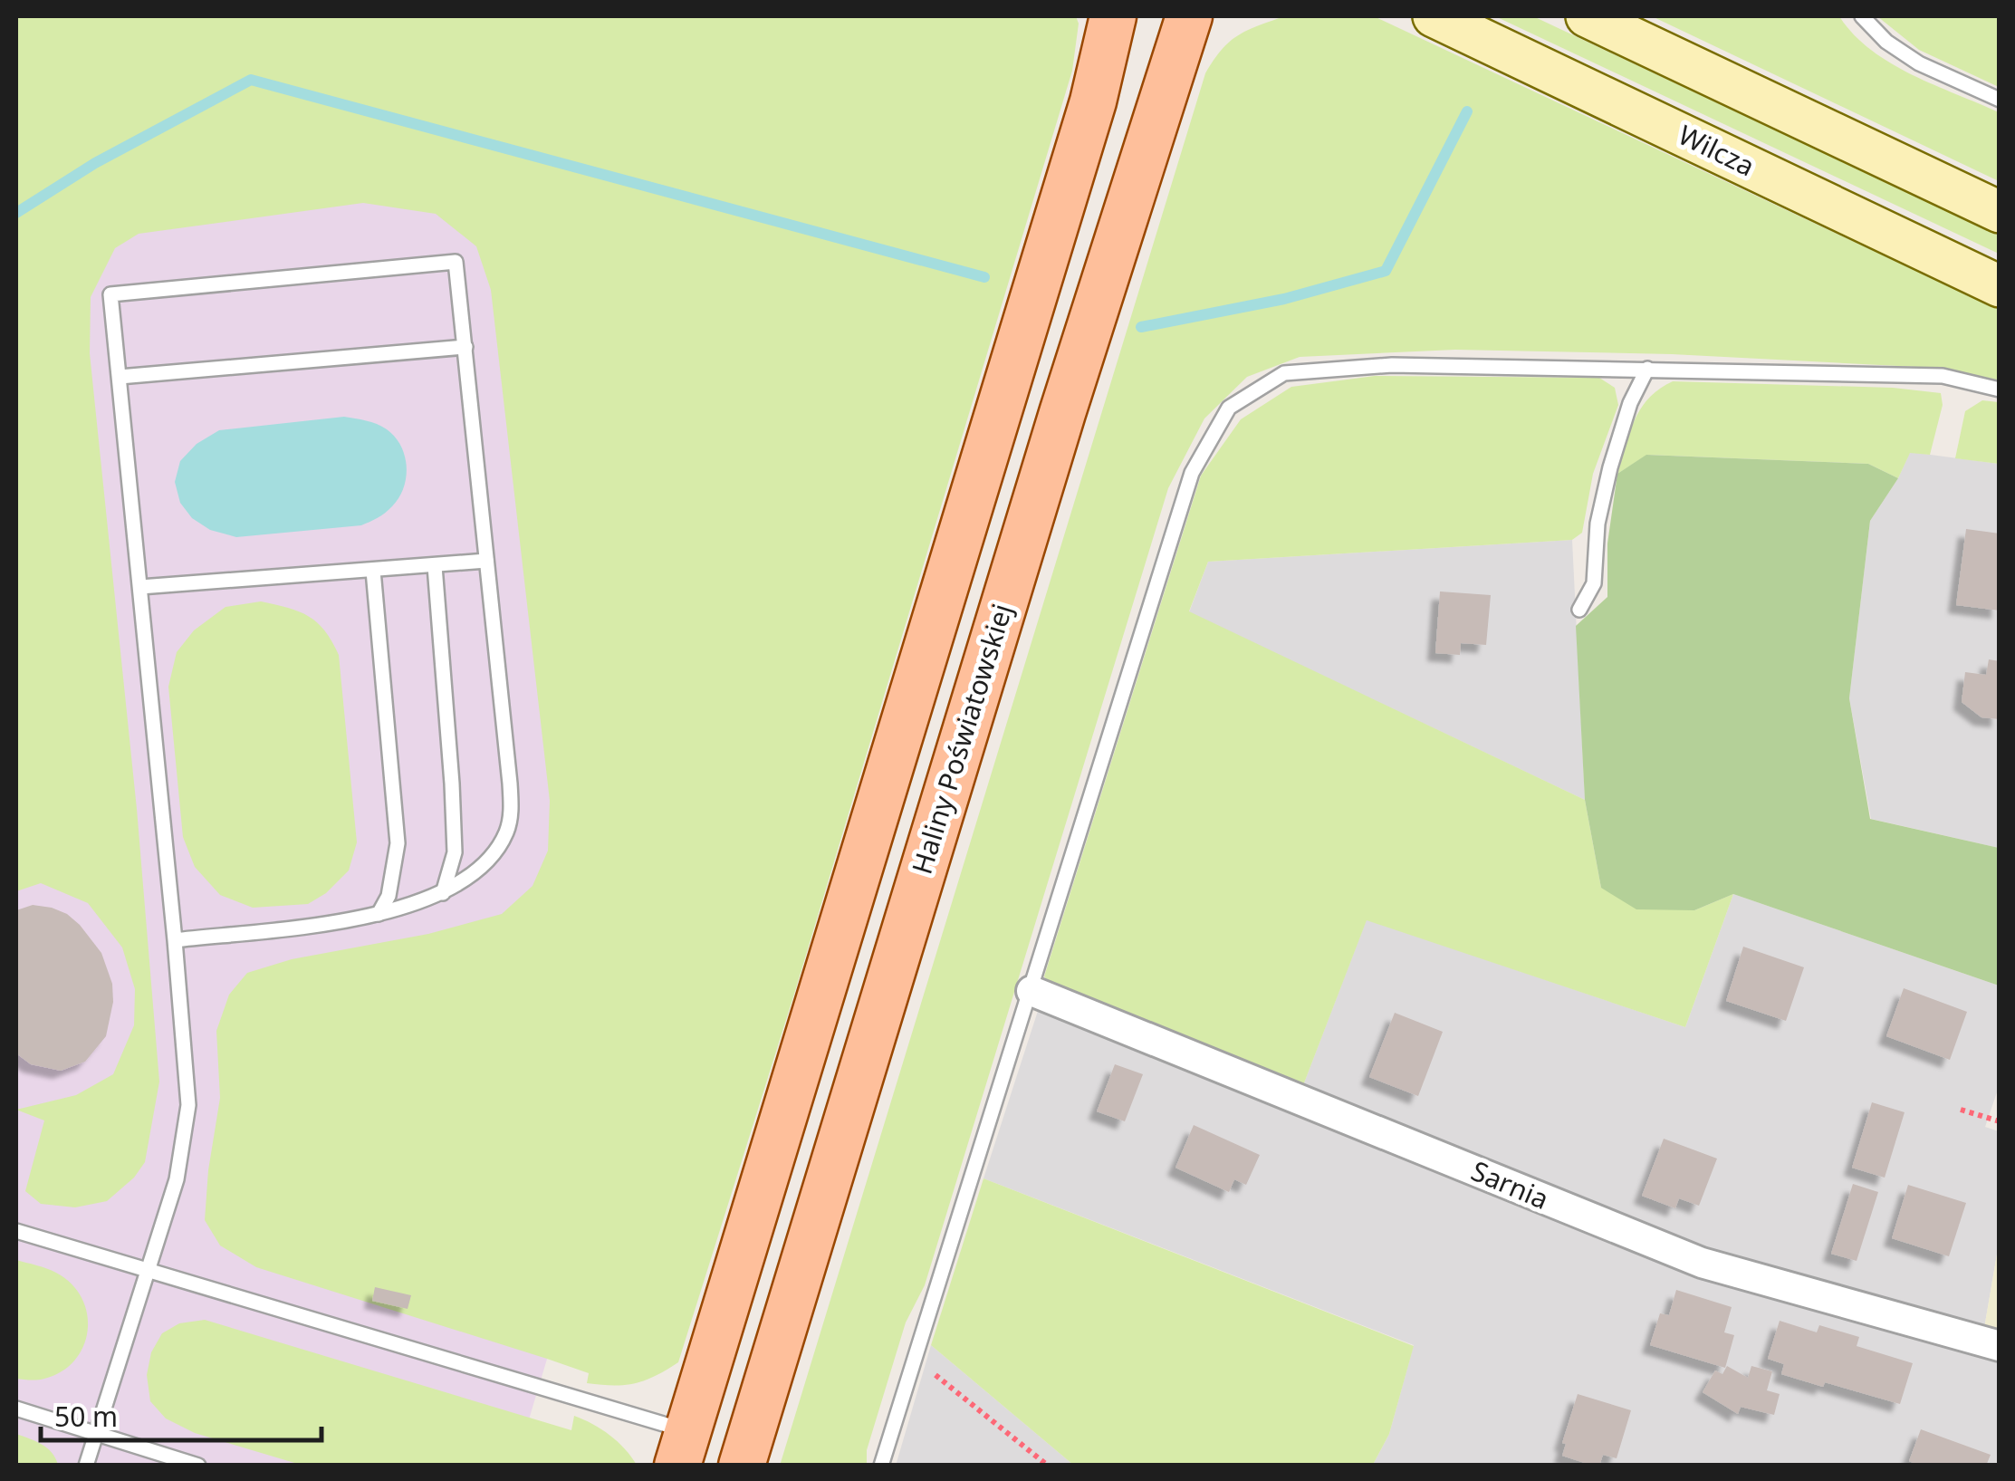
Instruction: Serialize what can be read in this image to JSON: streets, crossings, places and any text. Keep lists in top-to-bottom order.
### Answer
{
  "streets": {
    "main road": ["Haliny Poświatowskiej"],
    "street": ["Wilcza", "Sarnia"]
  },
  "scale_bar": "50 m"
}
